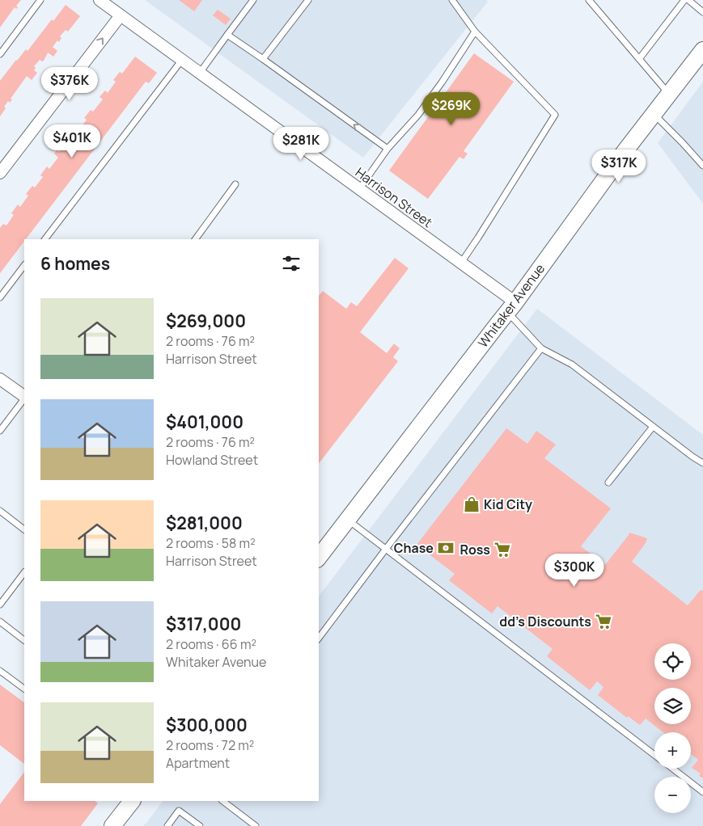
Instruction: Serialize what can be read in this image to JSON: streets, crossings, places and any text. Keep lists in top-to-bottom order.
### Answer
{
  "streets": {
    "street": ["Harrison Street", "Whitaker Avenue"]
  },
  "crossings": [
    ["Harrison Street", "Whitaker Avenue"]
  ],
  "places": {
    "shop": ["Kid City"],
    "bank": ["Chase"],
    "supermarket": ["Ross", "dd's Discounts"]
  },
  "page": {
    "price": [
      "$376K",
      "$269K",
      "$401K",
      "$281K",
      "$317K",
      "$300K"
    ],
    "heading": "6 homes",
    "list": [
      {
        "name": "$269,000",
        "note": "2 rooms · 76 m² · Harrison Street"
      },
      {
        "name": "$401,000",
        "note": "2 rooms · 76 m² · Howland Street"
      },
      {
        "name": "$281,000",
        "note": "2 rooms · 58 m² · Harrison Street"
      },
      {
        "name": "$317,000",
        "note": "2 rooms · 66 m² · Whitaker Avenue"
      },
      {
        "name": "$300,000",
        "note": "2 rooms · 72 m² · Apartment"
      }
    ],
    "map_buttons": ["+", "−"]
  }
}
